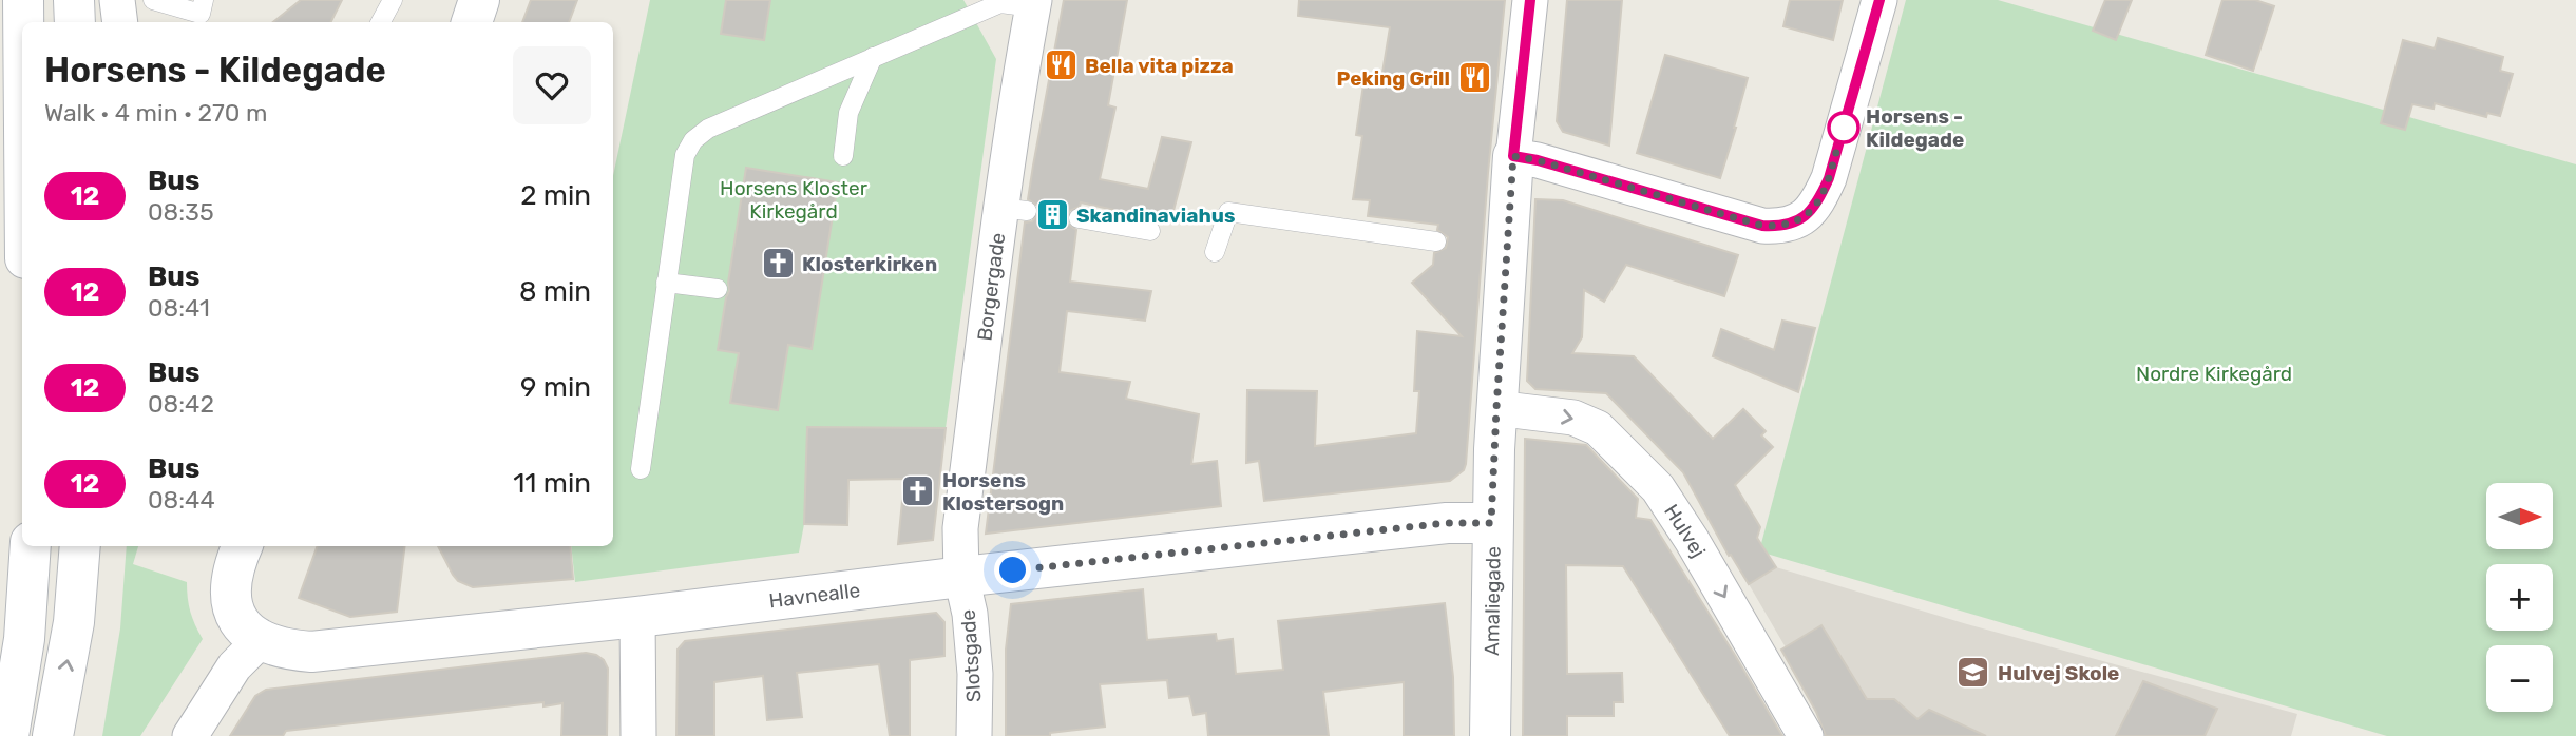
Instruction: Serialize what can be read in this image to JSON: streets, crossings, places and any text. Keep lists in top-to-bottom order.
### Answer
{
  "streets": {
    "street": [
      "Borgergade",
      "Hulvej",
      "Havnealle",
      "Amaliegade",
      "Slotsgade"
    ]
  },
  "crossings": [
    ["Borgergade", "Havnealle"],
    ["Borgergade", "Slotsgade"],
    ["Hulvej", "Amaliegade"],
    ["Havnealle", "Amaliegade"],
    ["Havnealle", "Slotsgade"]
  ],
  "one_way": ["Hulvej"],
  "parks": ["Horsens Kloster Kirkegård", "Nordre Kirkegård"],
  "places": {
    "restaurant": ["Bella vita pizza", "Peking Grill"],
    "other": ["Horsens - Kildegade"],
    "building": ["Skandinaviahus"],
    "church": ["Klosterkirken", "Horsens Klostersogn"],
    "school or university": ["Hulvej Skole"]
  },
  "lines": ["bus line 12"],
  "north": "right",
  "page": {
    "heading": ["Horsens - Kildegade", "Walk · 4 min · 270 m"],
    "list": [
      {
        "mark": "12",
        "name": "Bus",
        "note": "08:35",
        "value": "2 min"
      },
      {
        "mark": "12",
        "name": "Bus",
        "note": "08:41",
        "value": "8 min"
      },
      {
        "mark": "12",
        "name": "Bus",
        "note": "08:42",
        "value": "9 min"
      },
      {
        "mark": "12",
        "name": "Bus",
        "note": "08:44",
        "value": "11 min"
      }
    ],
    "map_buttons": ["+", "−"]
  }
}
